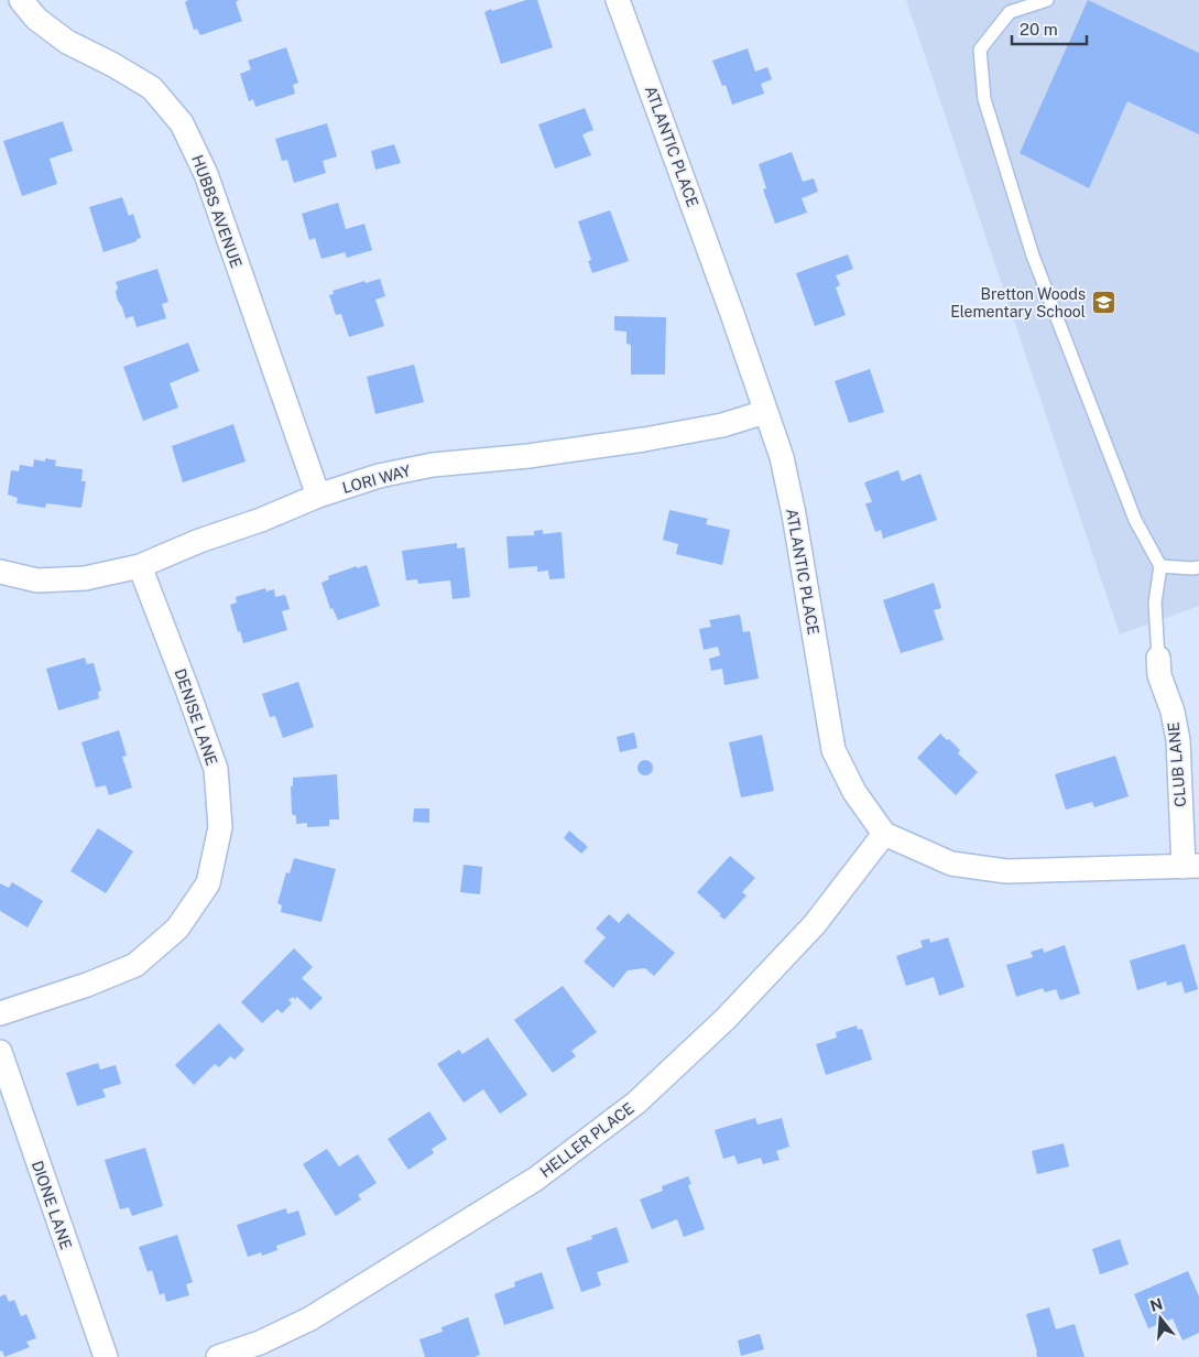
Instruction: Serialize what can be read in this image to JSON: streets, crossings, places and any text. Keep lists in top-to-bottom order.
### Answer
{
  "streets": {
    "street": [
      "ATLANTIC PLACE",
      "HUBBS AVENUE",
      "LORI WAY",
      "DENISE LANE",
      "CLUB LANE",
      "HELLER PLACE",
      "DIONE LANE"
    ]
  },
  "crossings": [
    ["ATLANTIC PLACE", "LORI WAY"],
    ["ATLANTIC PLACE", "HELLER PLACE"],
    ["HUBBS AVENUE", "LORI WAY"],
    ["LORI WAY", "DENISE LANE"]
  ],
  "places": {
    "school or university": ["Bretton Woods Elementary School"]
  },
  "scale_bar": "20 m",
  "north": "top"
}
